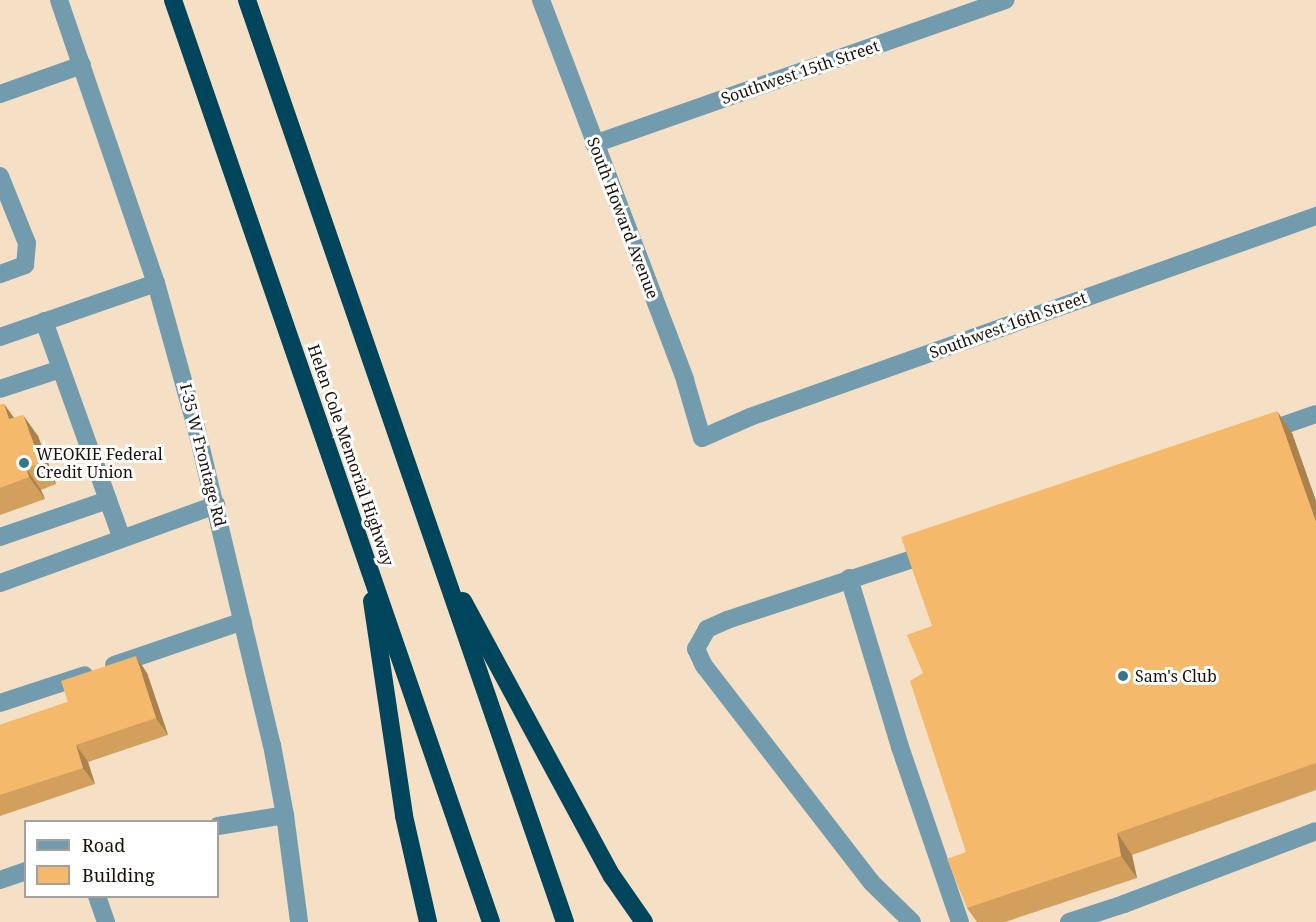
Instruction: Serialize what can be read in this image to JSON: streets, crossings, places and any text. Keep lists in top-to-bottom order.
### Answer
{
  "streets": {
    "highway": ["Helen Cole Memorial Highway"],
    "street": [
      "Southwest 15th Street",
      "South Howard Avenue",
      "Southwest 16th Street",
      "I-35 W Frontage Rd"
    ]
  },
  "crossings": [
    ["Southwest 15th Street", "South Howard Avenue"],
    ["South Howard Avenue", "Southwest 16th Street"]
  ],
  "places": ["WEOKIE Federal Credit Union", "Sam's Club"],
  "legend": ["Road", "Building"]
}
